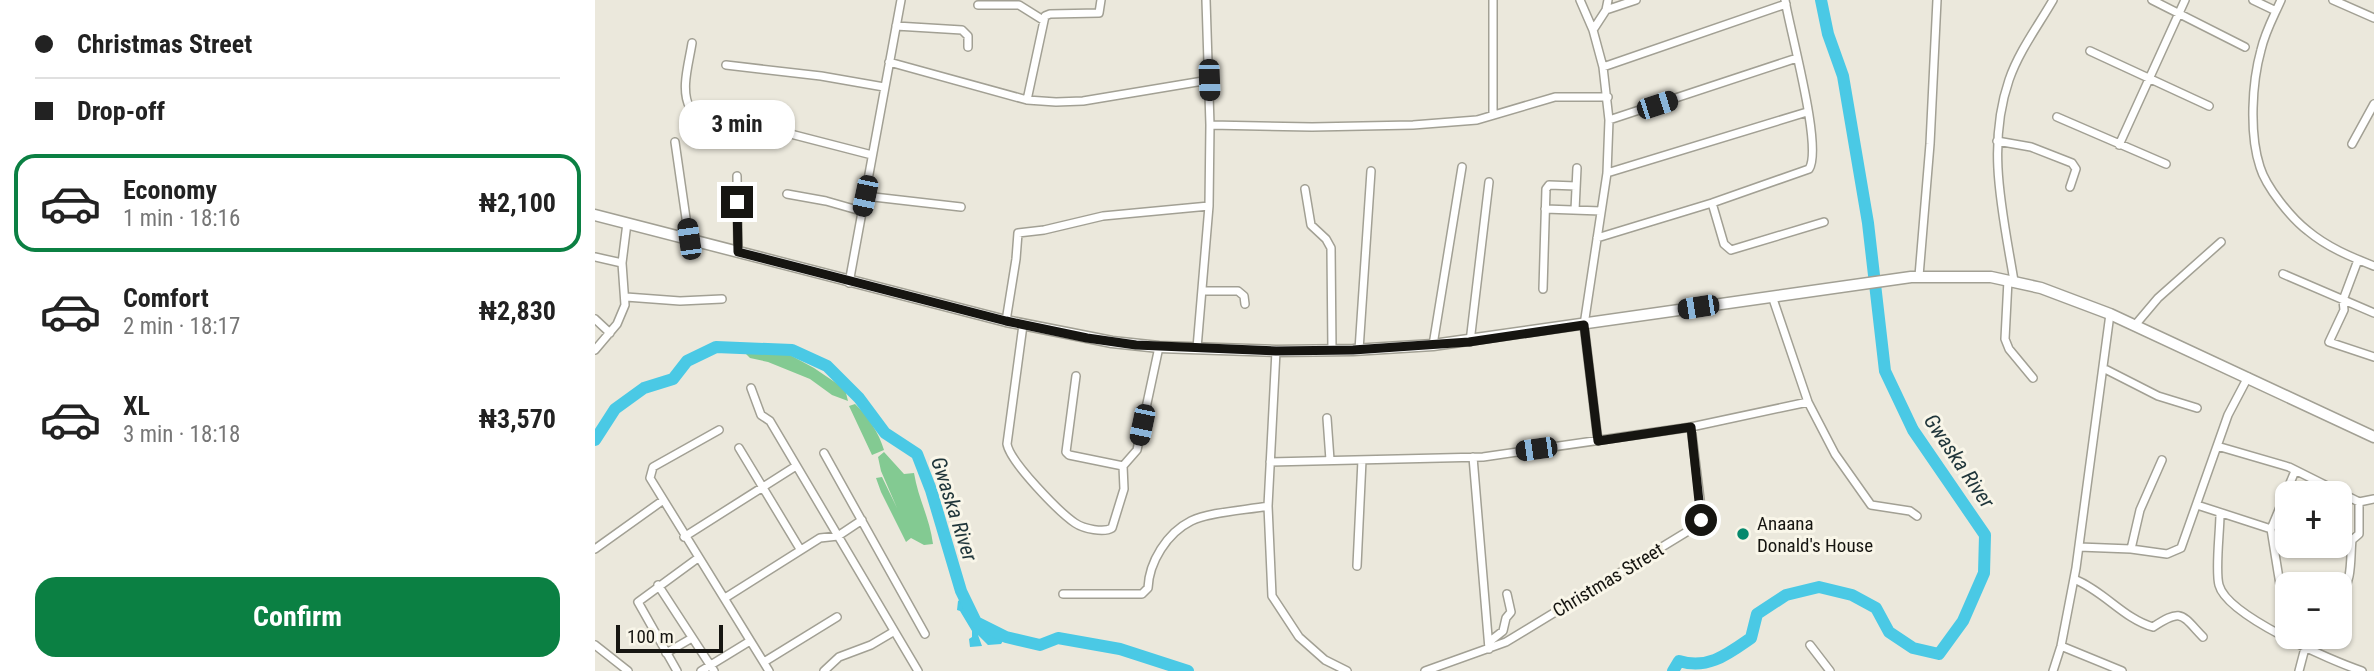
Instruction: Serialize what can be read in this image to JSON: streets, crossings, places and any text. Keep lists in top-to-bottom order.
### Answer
{
  "streets": {
    "street": ["Christmas Street"]
  },
  "water": ["Gwaska River"],
  "places": ["Anaana Donald's House"],
  "scale_bar": "100 m",
  "page": {
    "banner": ["Christmas Street", "Drop-off"],
    "bubble": "3 min",
    "list": [
      {
        "name": "Economy",
        "note": "1 min · 18:16",
        "value": "₦2,100"
      },
      {
        "name": "Comfort",
        "note": "2 min · 18:17",
        "value": "₦2,830"
      },
      {
        "name": "XL",
        "note": "3 min · 18:18",
        "value": "₦3,570"
      }
    ],
    "map_buttons": ["+", "−"],
    "buttons": "Confirm",
    "scale": "100 m"
  }
}
